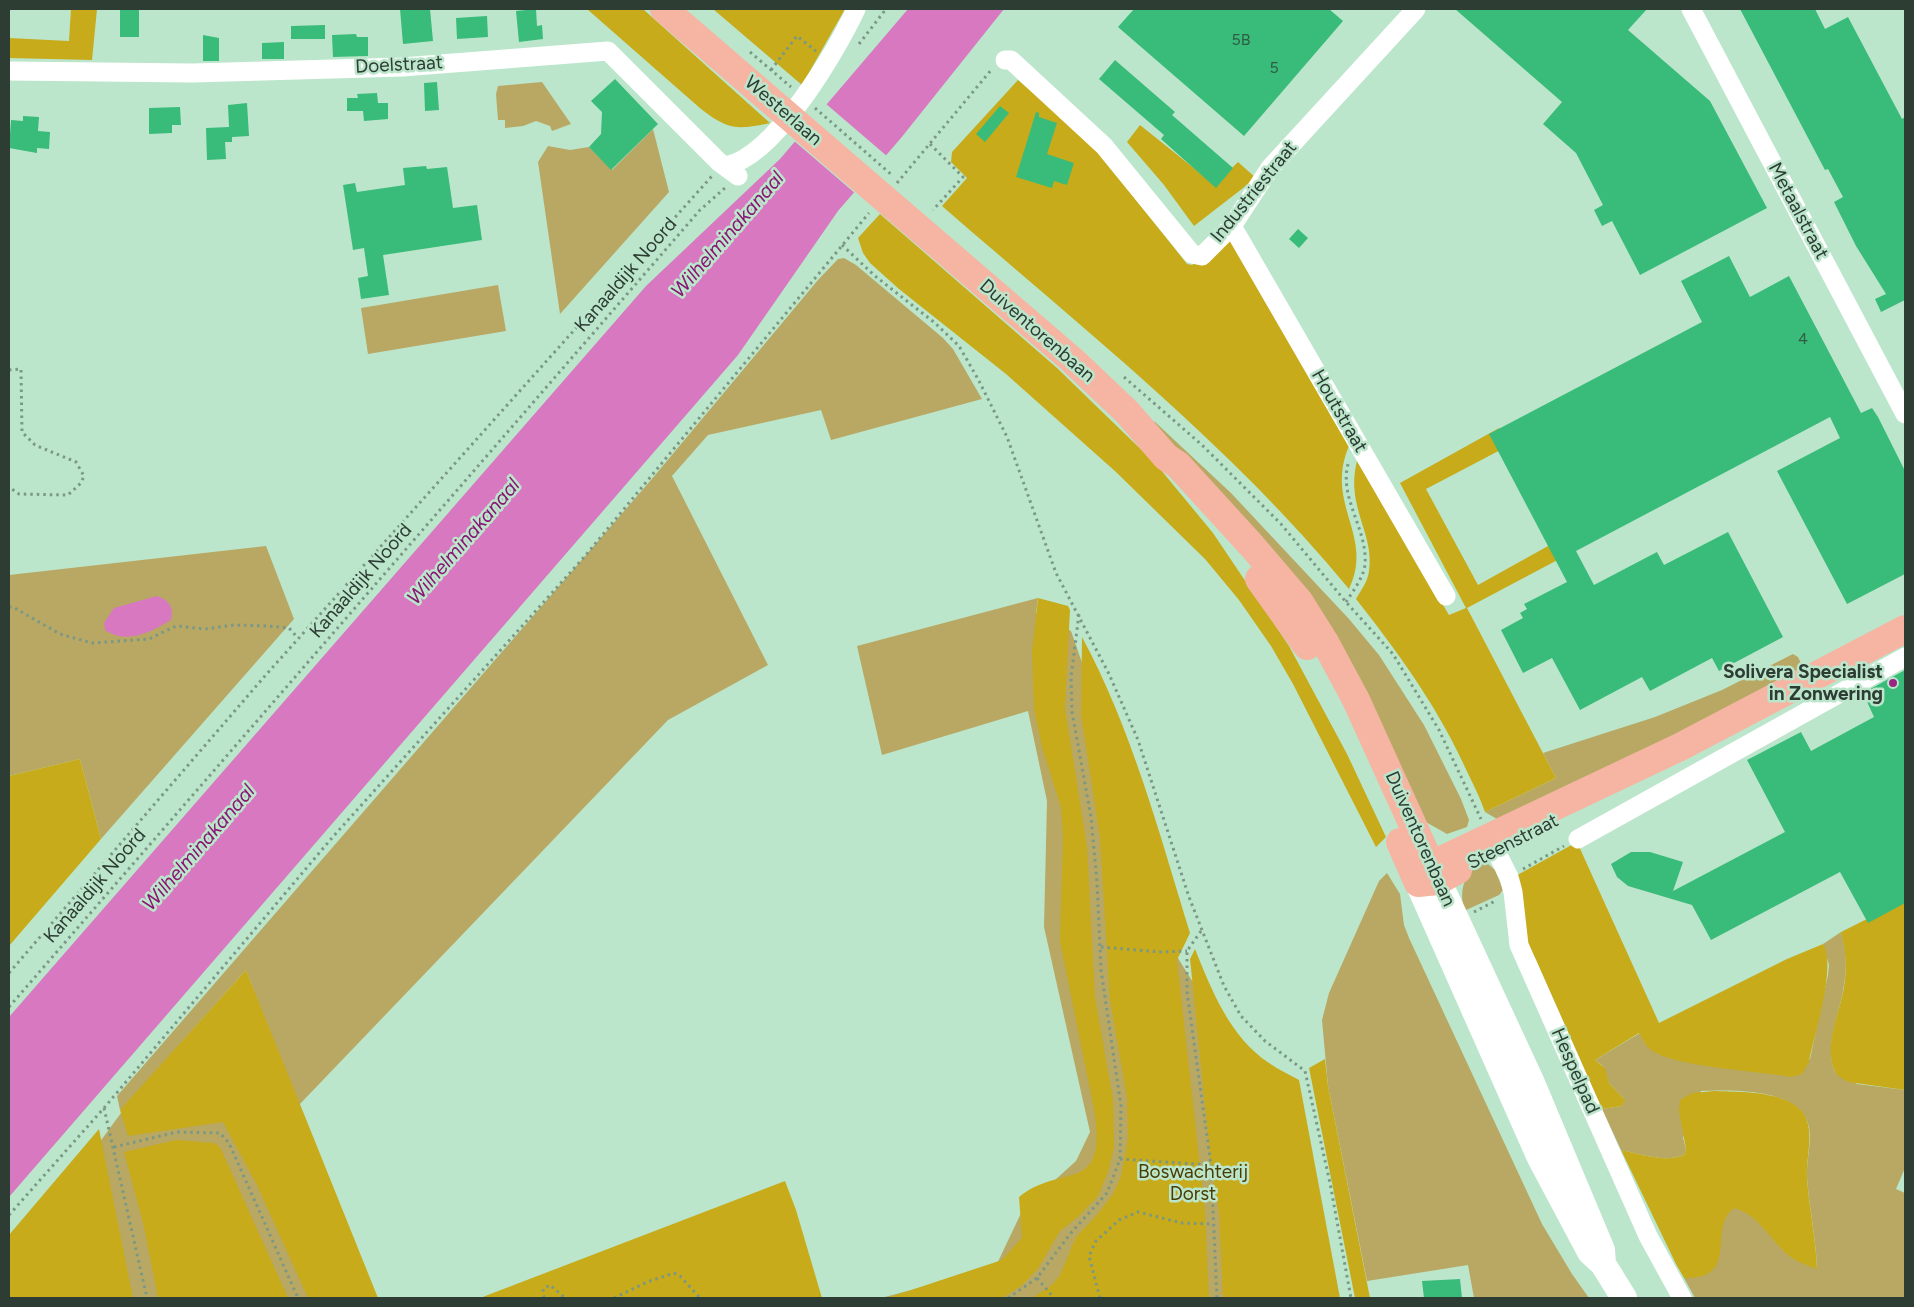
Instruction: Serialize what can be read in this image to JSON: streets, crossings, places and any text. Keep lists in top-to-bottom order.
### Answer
{
  "streets": {
    "main road": ["Westerlaan", "Duiventorenbaan", "Steenstraat"],
    "street": [
      "Doelstraat",
      "Industriestraat",
      "Metaalstraat",
      "Houtstraat",
      "Hespelpad"
    ],
    "path": ["Kanaaldijk Noord"]
  },
  "crossings": [
    ["Doelstraat", "Kanaaldijk Noord"],
    ["Westerlaan", "Duiventorenbaan"],
    ["Industriestraat", "Houtstraat"],
    ["Duiventorenbaan", "Steenstraat"],
    ["Steenstraat", "Hespelpad"]
  ],
  "water": ["Wilhelminakanaal"],
  "parks": ["Boswachterij Dorst"],
  "places": ["Solivera Specialist in Zonwering"],
  "house_numbers": ["5B", "5", "4"]
}
